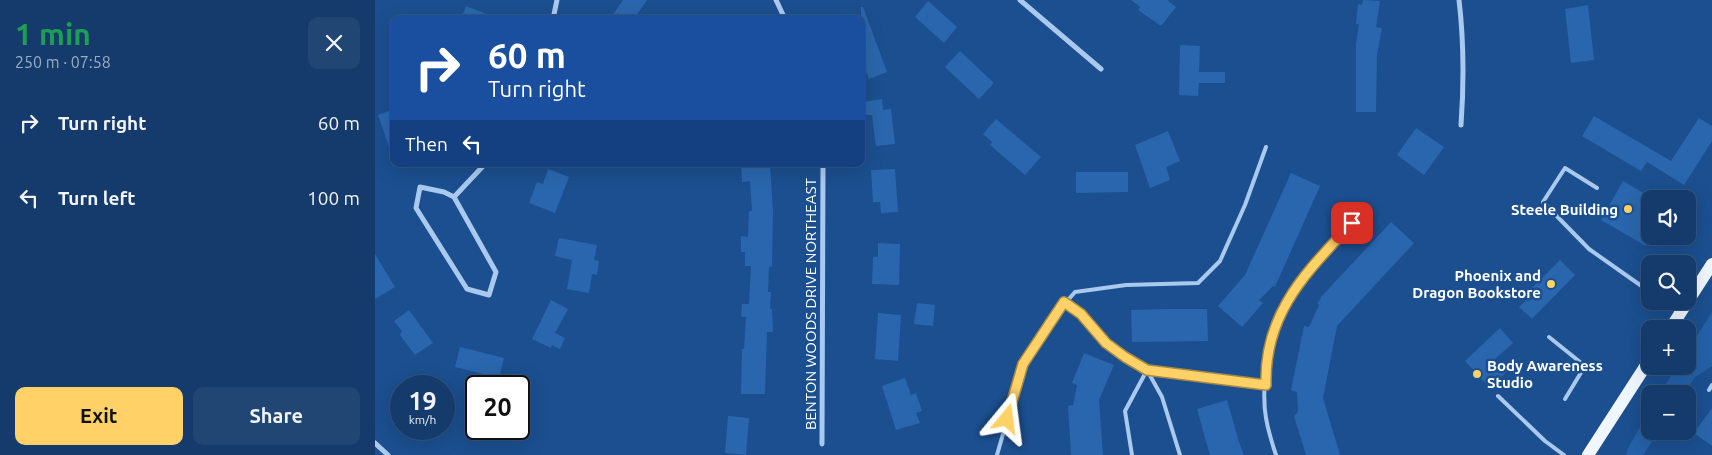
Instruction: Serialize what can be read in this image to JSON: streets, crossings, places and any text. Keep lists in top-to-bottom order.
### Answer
{
  "streets": {
    "street": ["BENTON WOODS DRIVE NORTHEAST"]
  },
  "places": ["Steele Building", "Phoenix and Dragon Bookstore", "Body Awareness Studio"],
  "page": {
    "heading": ["1 min", "250 m · 07:58"],
    "turn": ["60 m", "Turn right"],
    "list": [
      {
        "name": "Turn right",
        "value": "60 m"
      },
      {
        "name": "Turn left",
        "value": "100 m"
      }
    ],
    "then": "Then",
    "map_buttons": ["+", "−"],
    "speed": "19 km/h",
    "limit": "20",
    "buttons": ["Exit", "Share"]
  }
}
